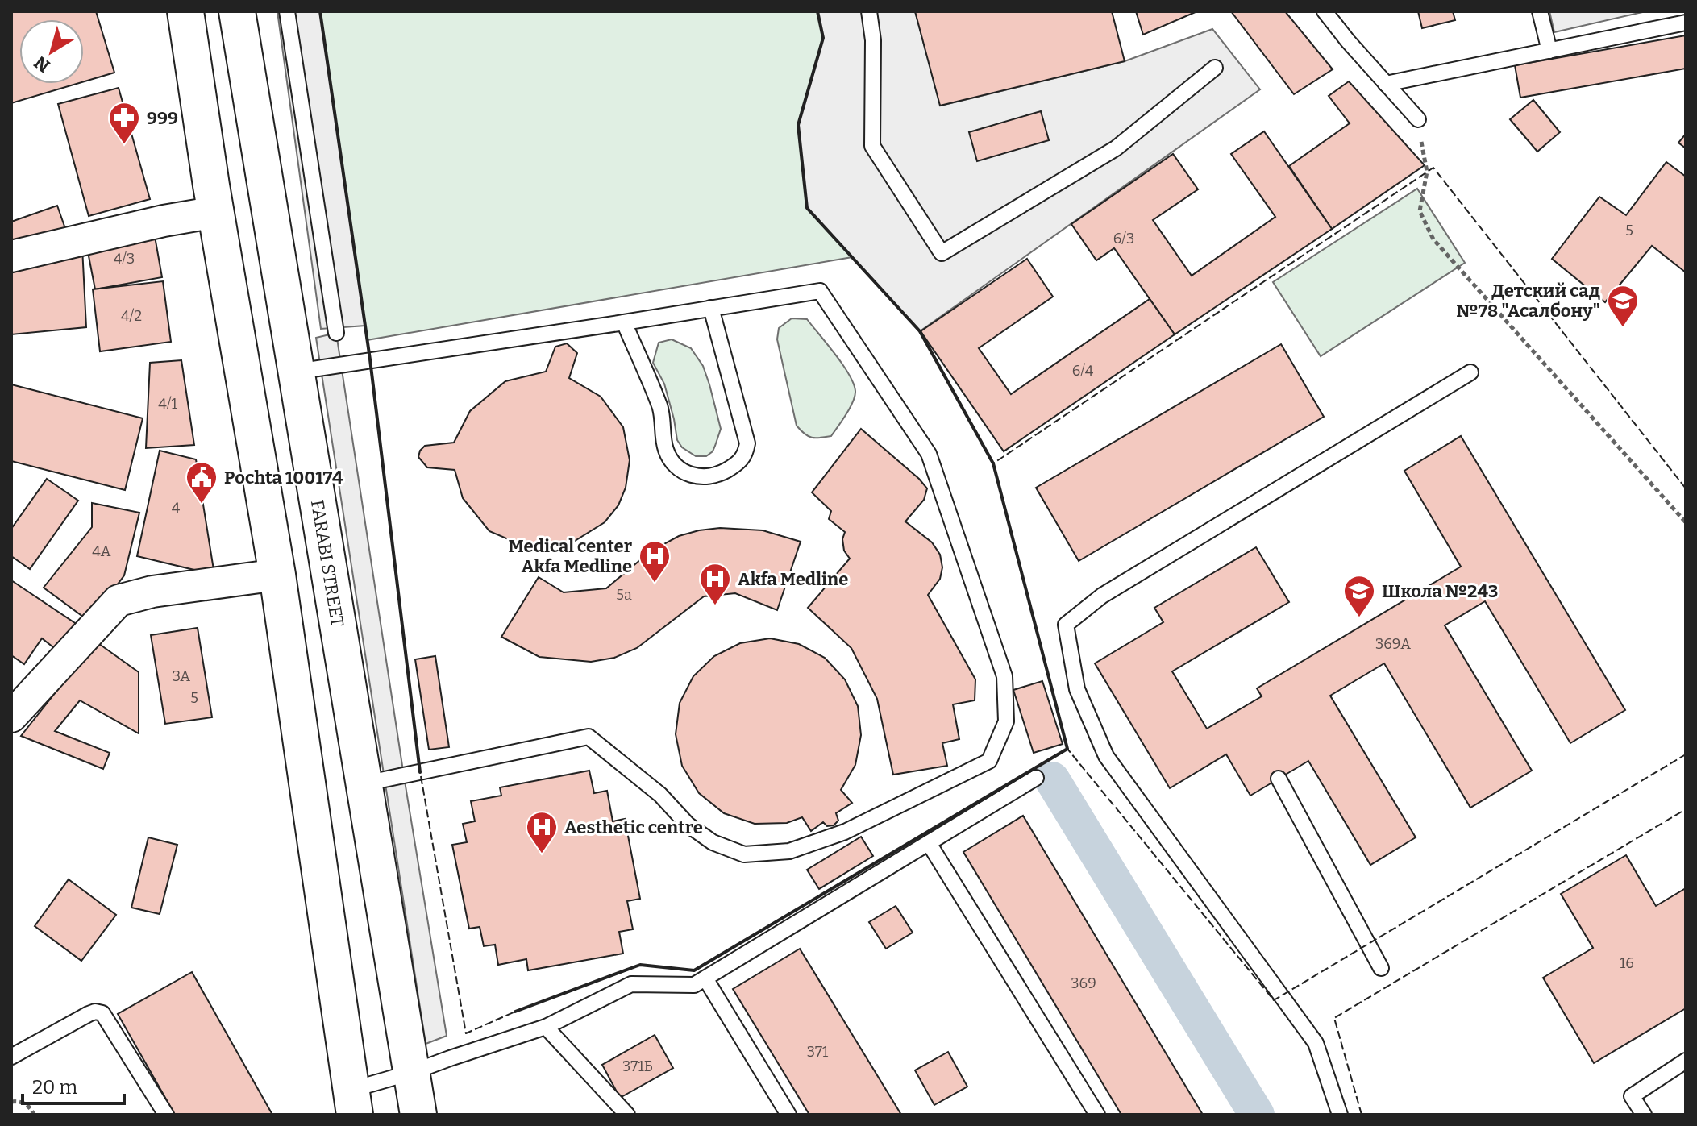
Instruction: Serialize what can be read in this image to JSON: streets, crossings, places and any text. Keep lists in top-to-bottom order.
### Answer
{
  "streets": {
    "main road": ["FARABI STREET"]
  },
  "places": {
    "pharmacy": ["999"],
    "school or university": ["Детский сад №78 \"Асалбону\"", "Школа №243"],
    "public building": ["Pochta 100174"],
    "hospital": ["Medical center Akfa Medline", "Akfa Medline", "Aesthetic centre"]
  },
  "house_numbers": [
    "5",
    "6/3",
    "4/3",
    "4/2",
    "6/4",
    "4/1",
    "4",
    "4A",
    "5a",
    "369A",
    "3A",
    "5",
    "16",
    "369",
    "371",
    "371Б"
  ],
  "scale_bar": "20 m",
  "north": "bottom left"
}
